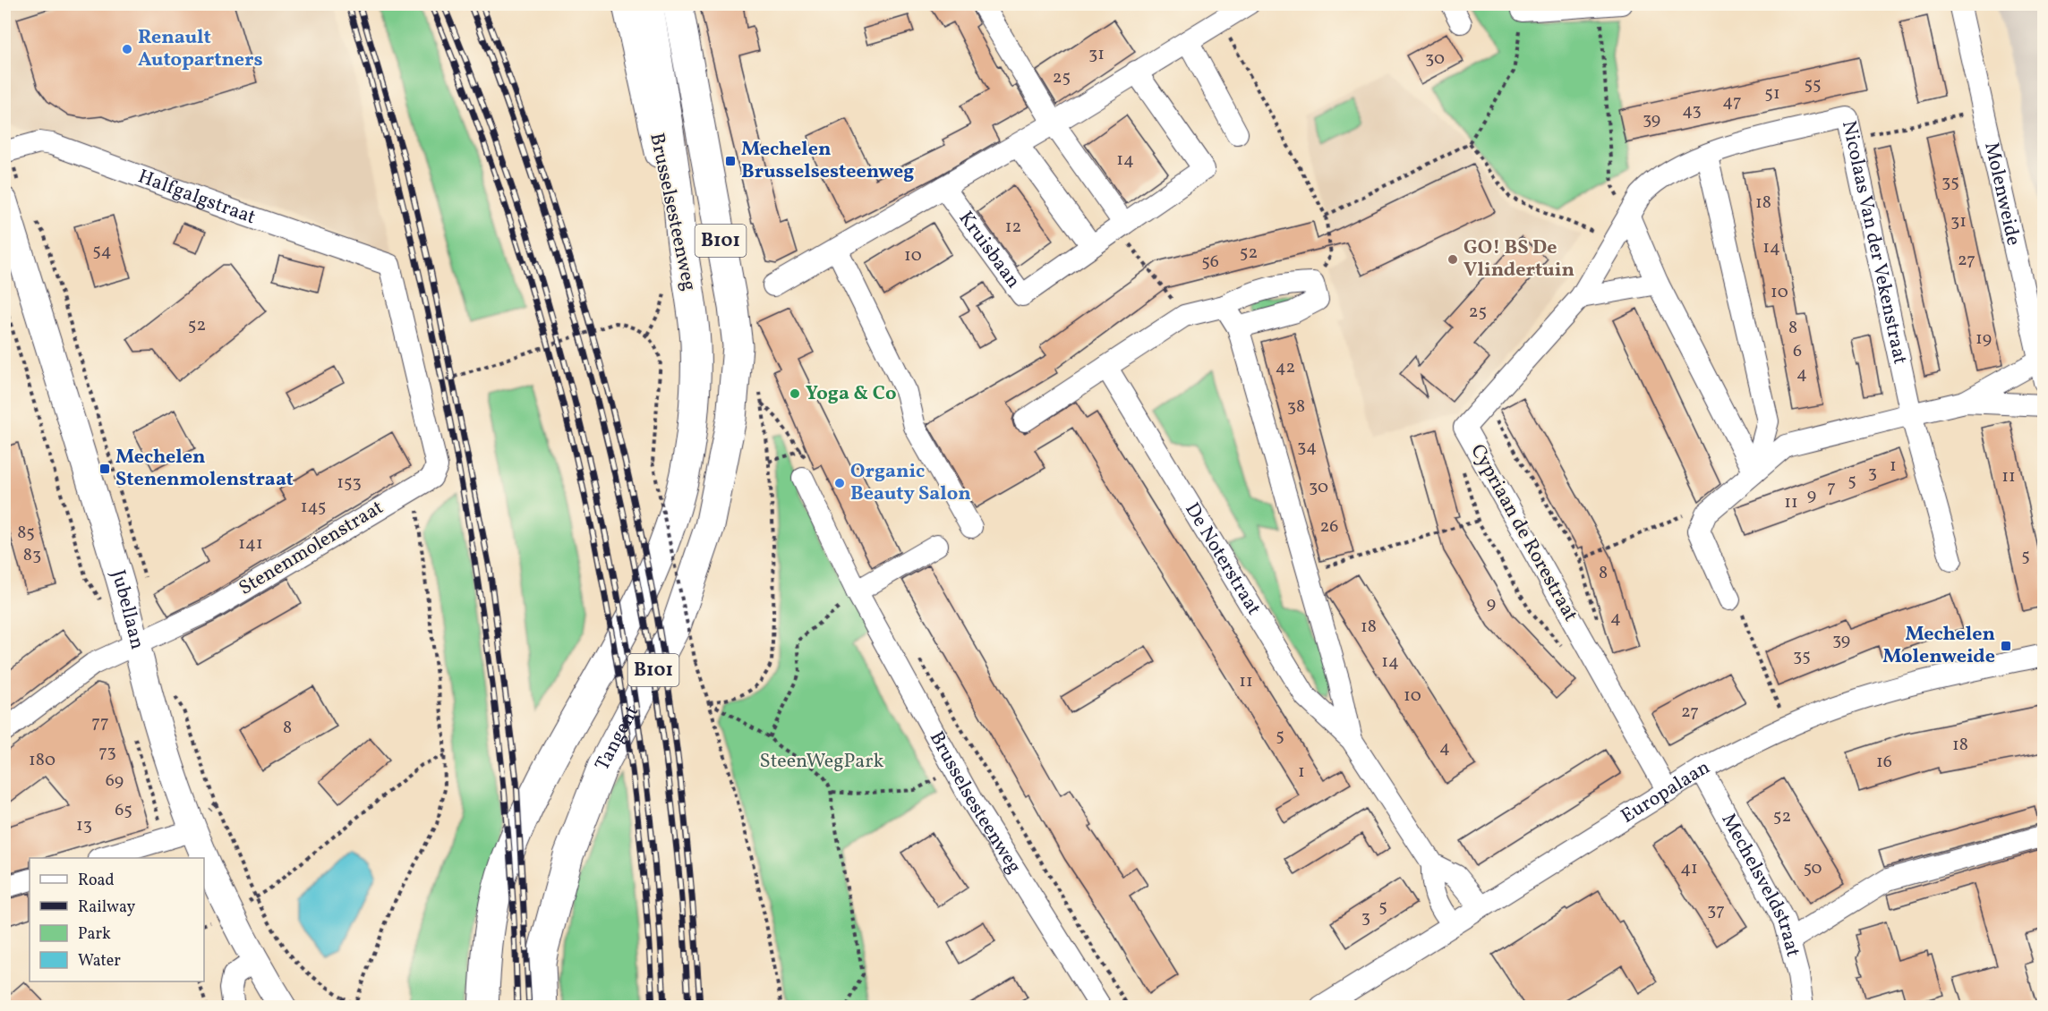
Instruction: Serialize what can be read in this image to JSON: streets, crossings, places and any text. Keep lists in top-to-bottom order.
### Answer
{
  "streets": {
    "highway": ["Brusselsesteenweg", "B101", "Tangent"],
    "main road": ["Jubellaan"],
    "street": [
      "Molenweide",
      "Halfgalgstraat",
      "Nicolaas Van der Vekenstraat",
      "Kruisbaan",
      "Cypriaan de Rorestraat",
      "Stenenmolenstraat",
      "De Noterstraat",
      "Europalaan",
      "Mechelsveldstraat"
    ]
  },
  "crossings": [
    ["Halfgalgstraat", "Stenenmolenstraat"],
    ["Brusselsesteenweg", "B101"],
    ["Brusselsesteenweg", "Tangent"],
    ["Nicolaas Van der Vekenstraat", "Cypriaan de Rorestraat"],
    ["Cypriaan de Rorestraat", "Europalaan"],
    ["Stenenmolenstraat", "Jubellaan"],
    ["De Noterstraat", "Europalaan"],
    ["Europalaan", "Mechelsveldstraat"]
  ],
  "parks": ["SteenWegPark"],
  "places": {
    "other": [
      "Renault Autopartners",
      "GO! BS De Vlindertuin",
      "Yoga & Co",
      "Organic Beauty Salon"
    ],
    "transit": ["Mechelen Brusselsesteenweg", "Mechelen Stenenmolenstraat", "Mechelen Molenweide"]
  },
  "house_numbers": [
    "31",
    "30",
    "25",
    "55",
    "51",
    "47",
    "43",
    "39",
    "14",
    "35",
    "18",
    "31",
    "12",
    "14",
    "54",
    "52",
    "10",
    "27",
    "56",
    "10",
    "25",
    "52",
    "8",
    "19",
    "6",
    "42",
    "4",
    "38",
    "34",
    "1",
    "3",
    "11",
    "5",
    "153",
    "30",
    "7",
    "9",
    "11",
    "145",
    "26",
    "85",
    "141",
    "83",
    "5",
    "8",
    "9",
    "4",
    "18",
    "39",
    "35",
    "14",
    "11",
    "10",
    "27",
    "77",
    "8",
    "5",
    "18",
    "4",
    "73",
    "180",
    "16",
    "1",
    "69",
    "65",
    "52",
    "13",
    "41",
    "50",
    "5",
    "37",
    "3"
  ],
  "legend": [
    "Road",
    "Railway",
    "Park",
    "Water"
  ]
}
